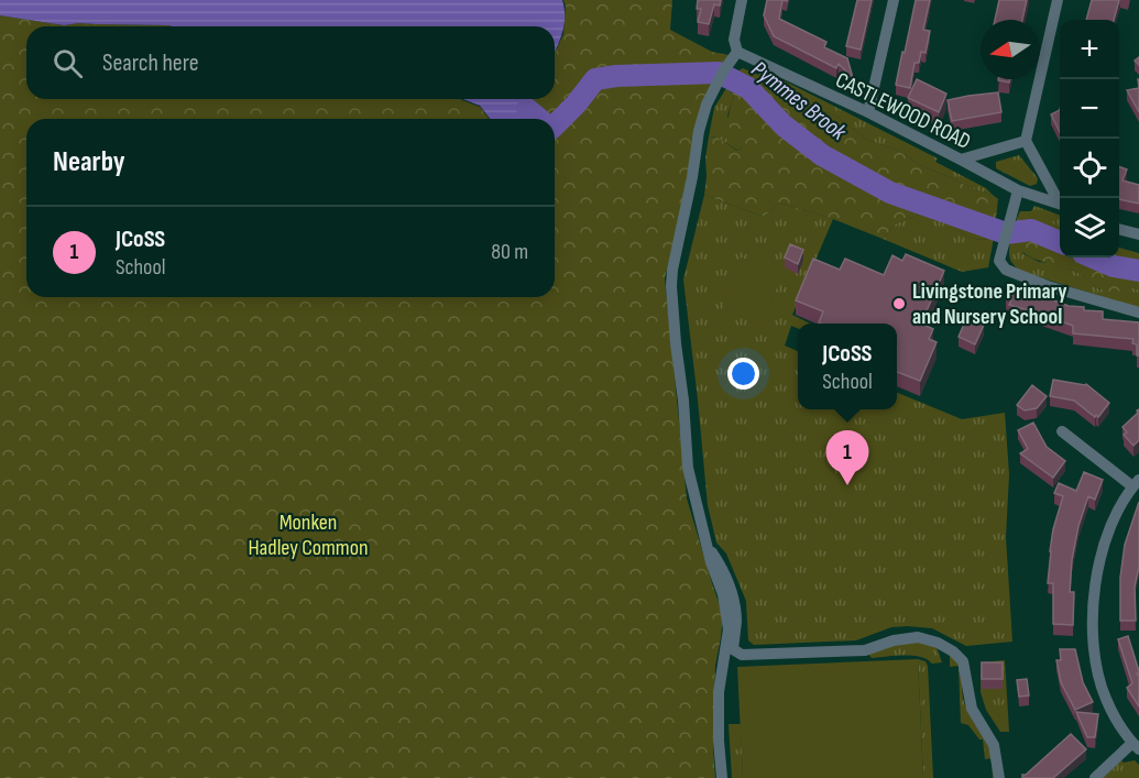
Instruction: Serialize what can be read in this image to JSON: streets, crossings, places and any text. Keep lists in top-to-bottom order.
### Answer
{
  "streets": {
    "street": ["CASTLEWOOD ROAD"]
  },
  "water": ["Pymmes Brook"],
  "parks": ["Monken Hadley Common"],
  "places": ["Livingstone Primary and Nursery School"],
  "north": "left",
  "page": {
    "map_buttons": ["+", "−"],
    "search": "Search here",
    "heading": "Nearby",
    "list": [
      {
        "mark": "1",
        "name": "JCoSS",
        "note": "School",
        "value": "80 m"
      }
    ],
    "popup": ["JCoSS", "School"],
    "pins": "1"
  }
}
